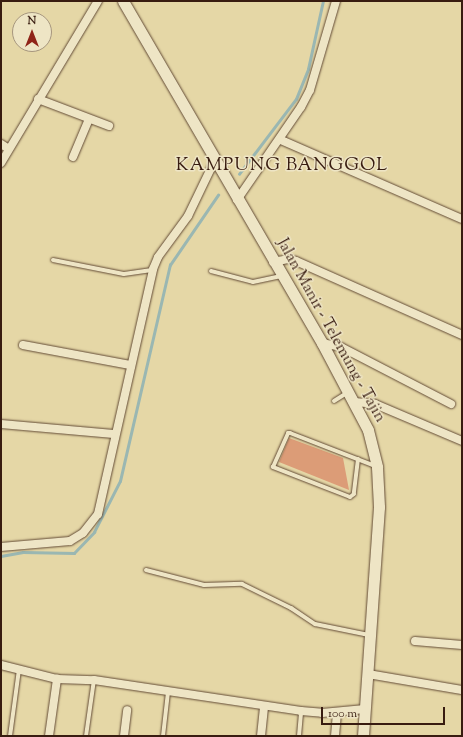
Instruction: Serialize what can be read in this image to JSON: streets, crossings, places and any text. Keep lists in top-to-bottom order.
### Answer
{
  "streets": {
    "main road": ["Jalan Manir - Telemung - Tajin"]
  },
  "districts": ["KAMPUNG BANGGOL"],
  "scale_bar": "100 m",
  "north": "top"
}
